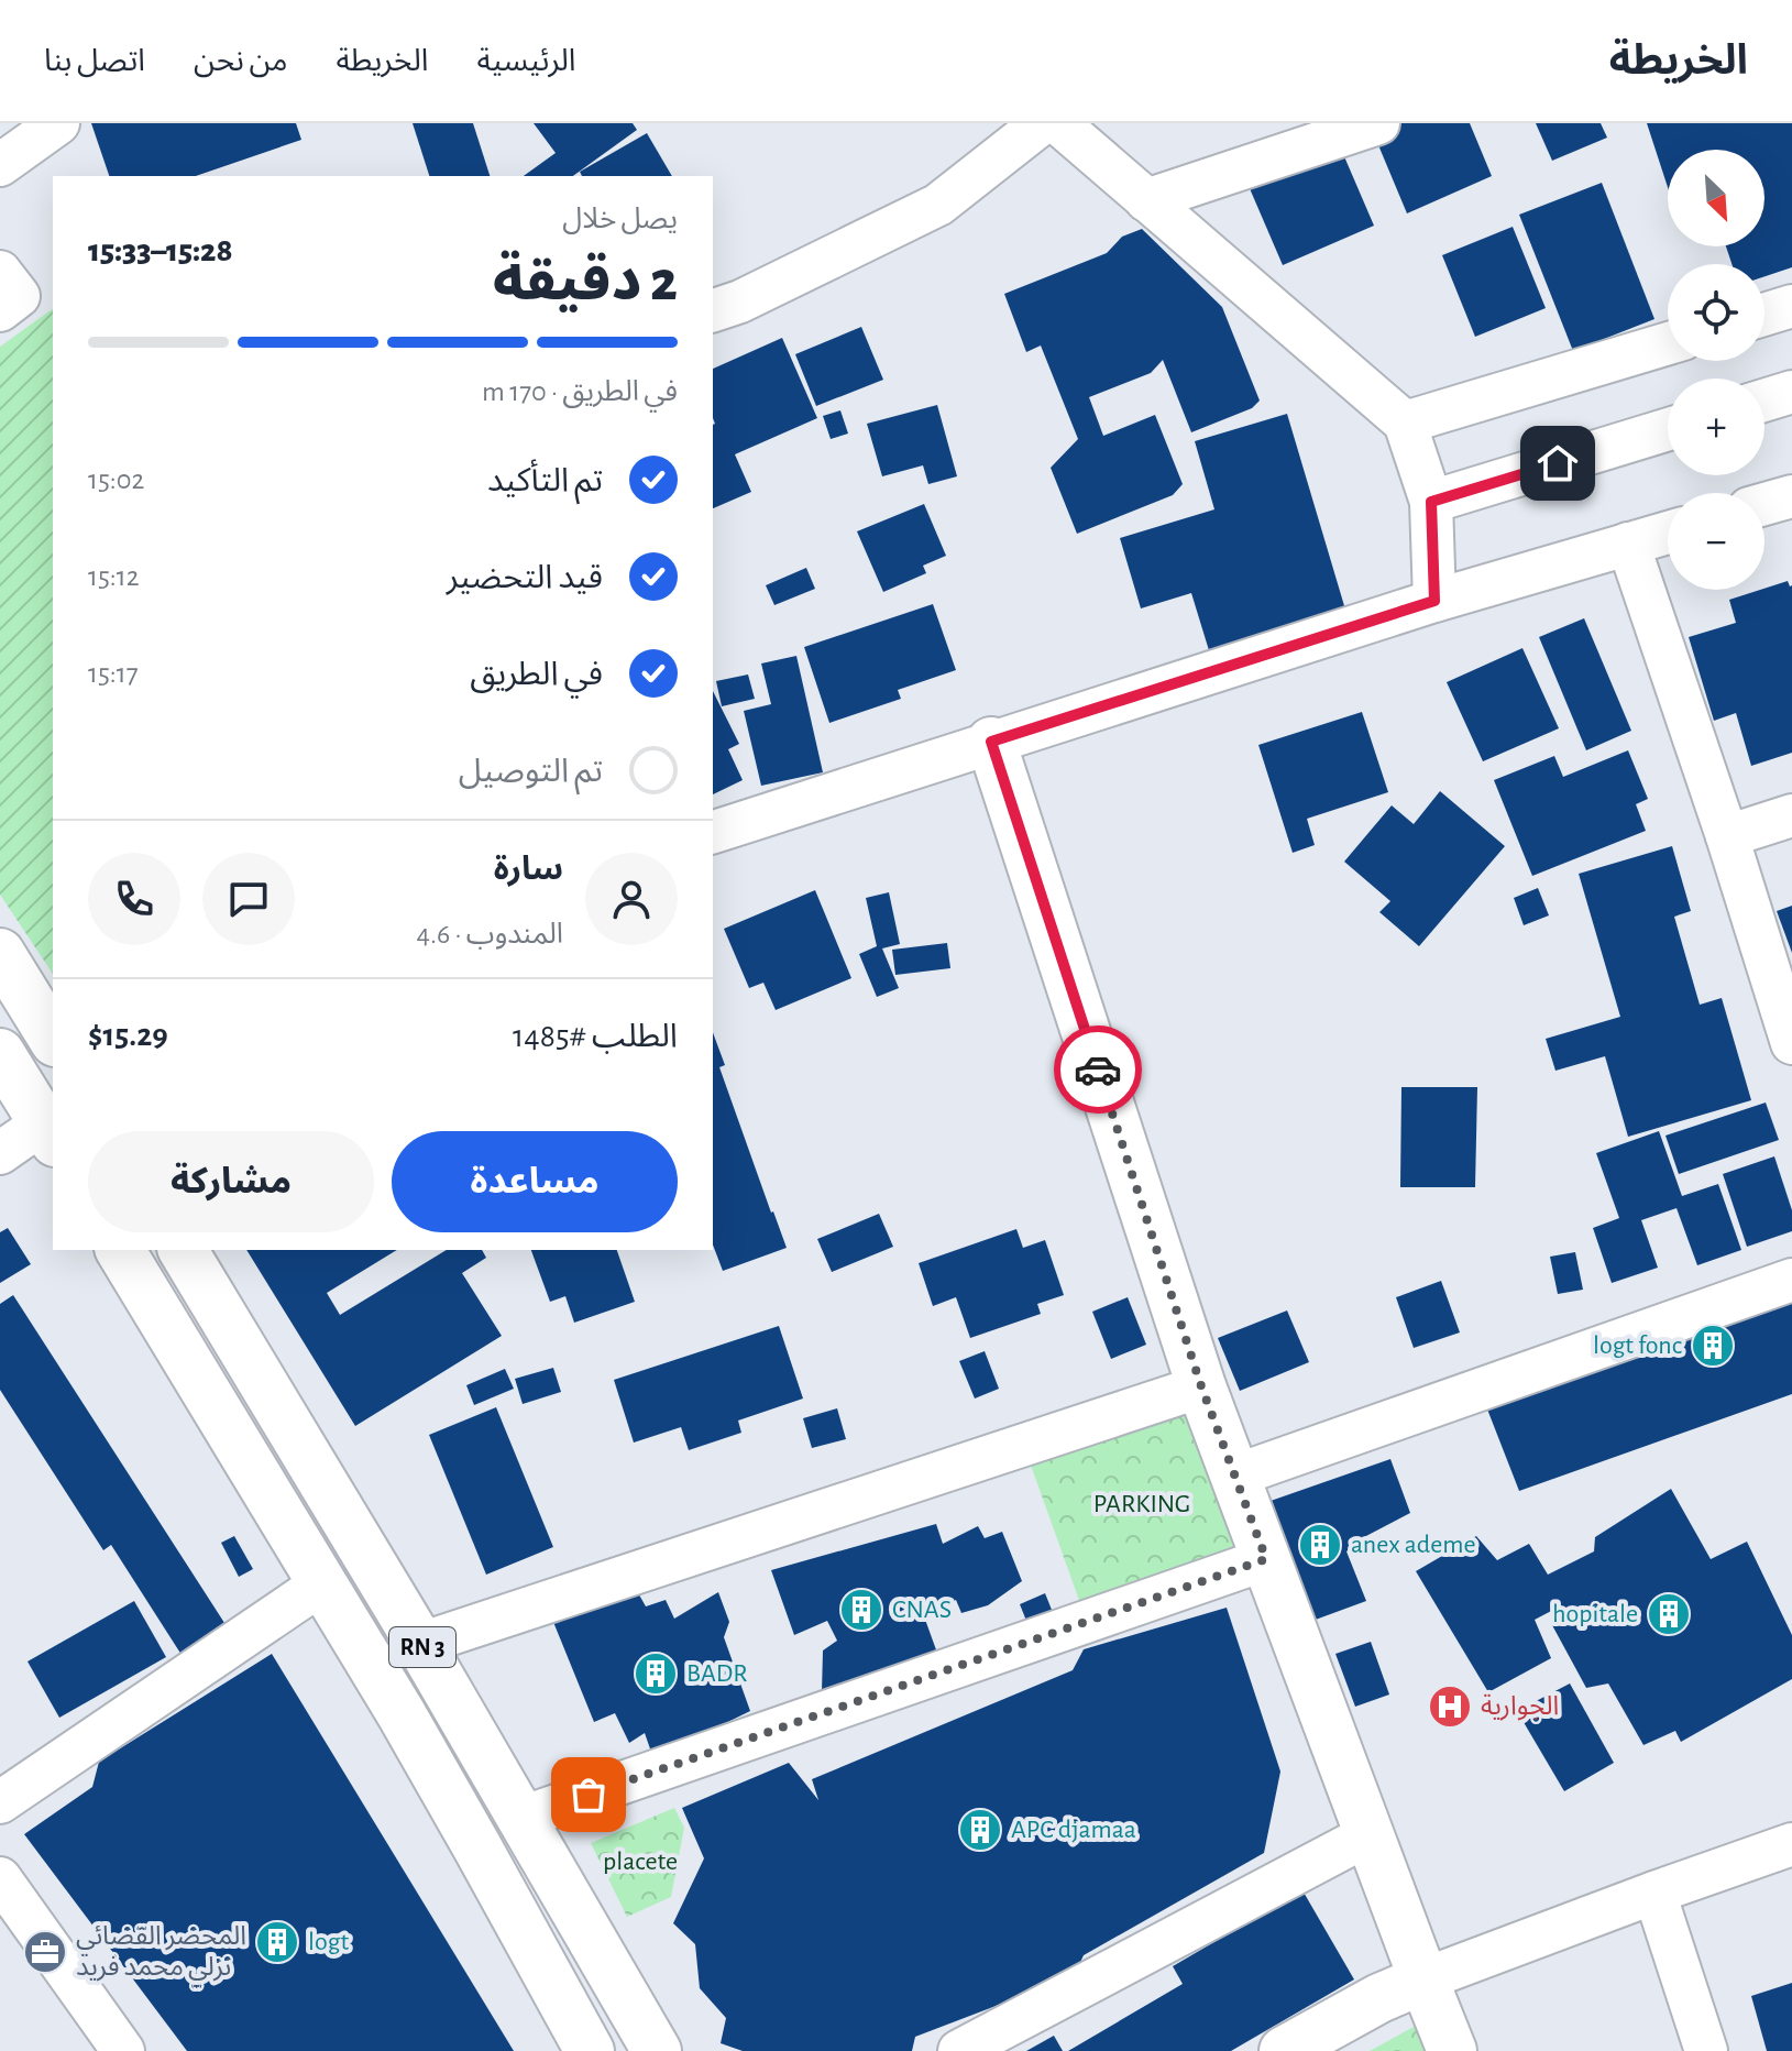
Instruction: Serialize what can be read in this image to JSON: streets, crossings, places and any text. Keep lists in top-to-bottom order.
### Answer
{
  "streets": {
    "main road": ["RN 3"]
  },
  "parks": ["PARKING", "placete"],
  "places": {
    "building": [
      "logt fonc",
      "anex ademe",
      "CNAS",
      "hopitale",
      "BADR",
      "APC djamaa",
      "logt"
    ],
    "hospital": ["الجوارية"],
    "office": ["المحضر القضائي نزلي محمد فريد"]
  },
  "north": "bottom right",
  "page": {
    "header": "الخريطة",
    "nav": [
      "الرئيسية",
      "الخريطة",
      "من نحن",
      "اتصل بنا"
    ],
    "map_buttons": ["+", "−"],
    "heading": ["2 دقيقة", "يصل خلال", "15:28–15:33"],
    "panel": [
      "سارة",
      "المندوب · 4.6",
      "الطلب #1485",
      "$15.29"
    ],
    "bar": "في الطريق · 170 m",
    "list": [
      ["تم التأكيد", "15:02"],
      ["قيد التحضير", "15:12"],
      ["في الطريق", "15:17"],
      "تم التوصيل"
    ],
    "buttons": ["مساعدة", "مشاركة"]
  }
}
